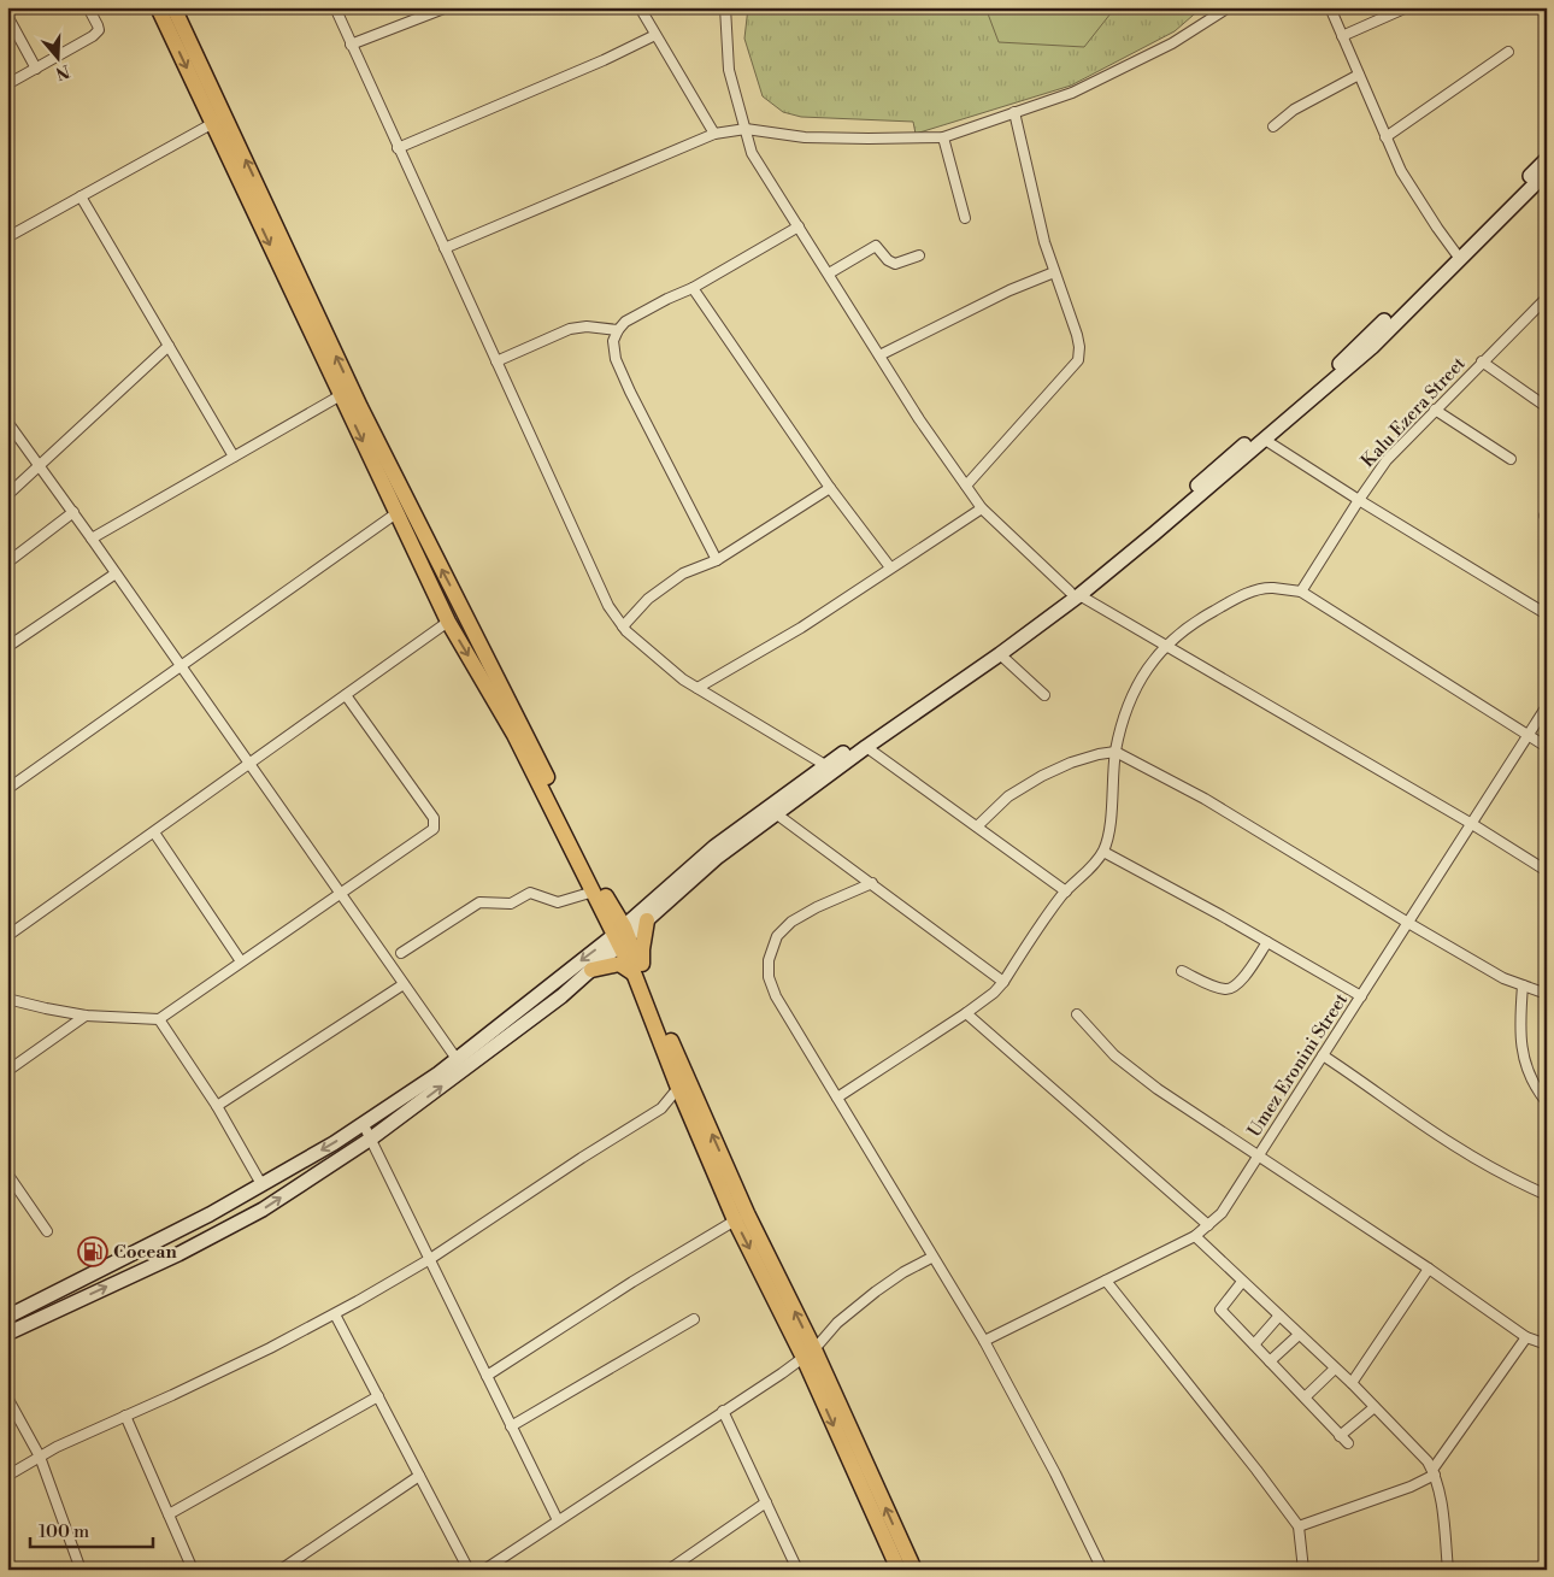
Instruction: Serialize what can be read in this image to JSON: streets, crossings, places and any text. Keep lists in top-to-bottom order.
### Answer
{
  "streets": {
    "street": ["Kalu Ezera Street", "Umez Eronini Street"]
  },
  "places": {
    "fuel station": ["Cocean"]
  },
  "scale_bar": "100 m",
  "north": "bottom"
}
